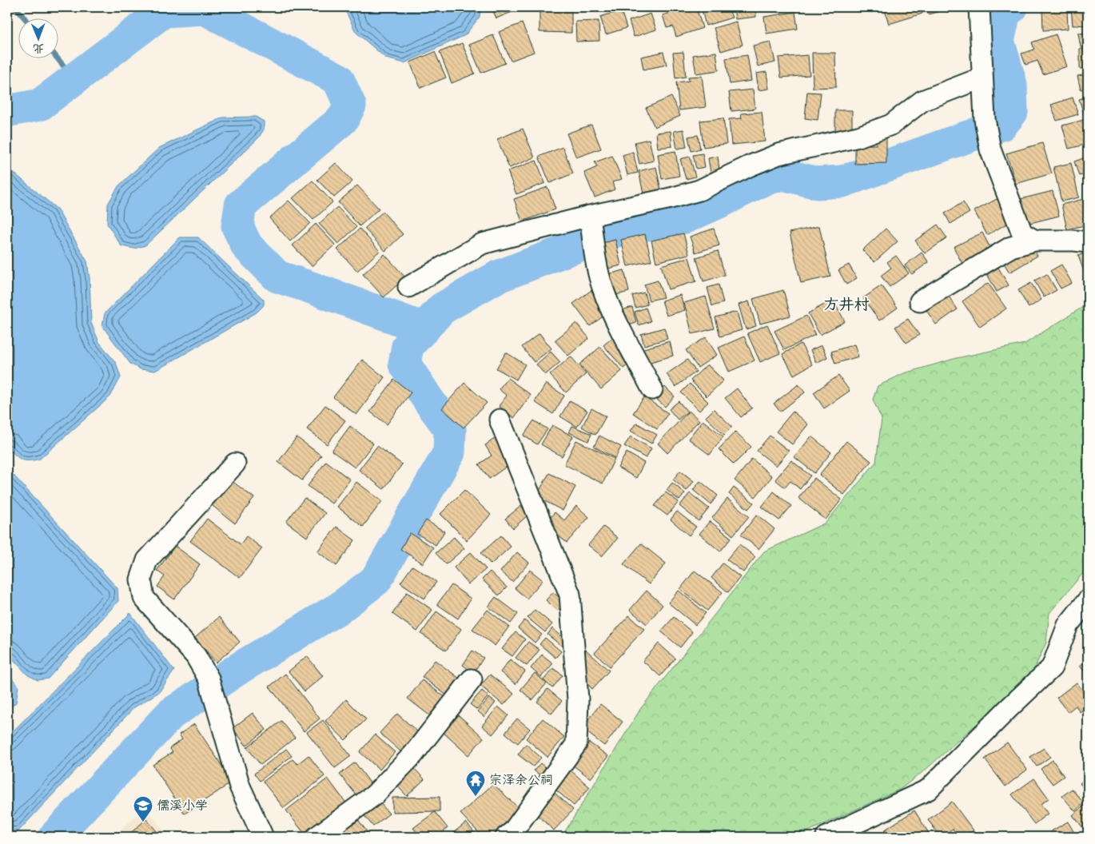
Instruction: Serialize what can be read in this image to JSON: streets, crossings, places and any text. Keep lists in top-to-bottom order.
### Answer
{
  "districts": ["方井村"],
  "places": {
    "temple": ["宗泽余公祠"],
    "school or university": ["儒溪小学"]
  },
  "north": "bottom"
}
